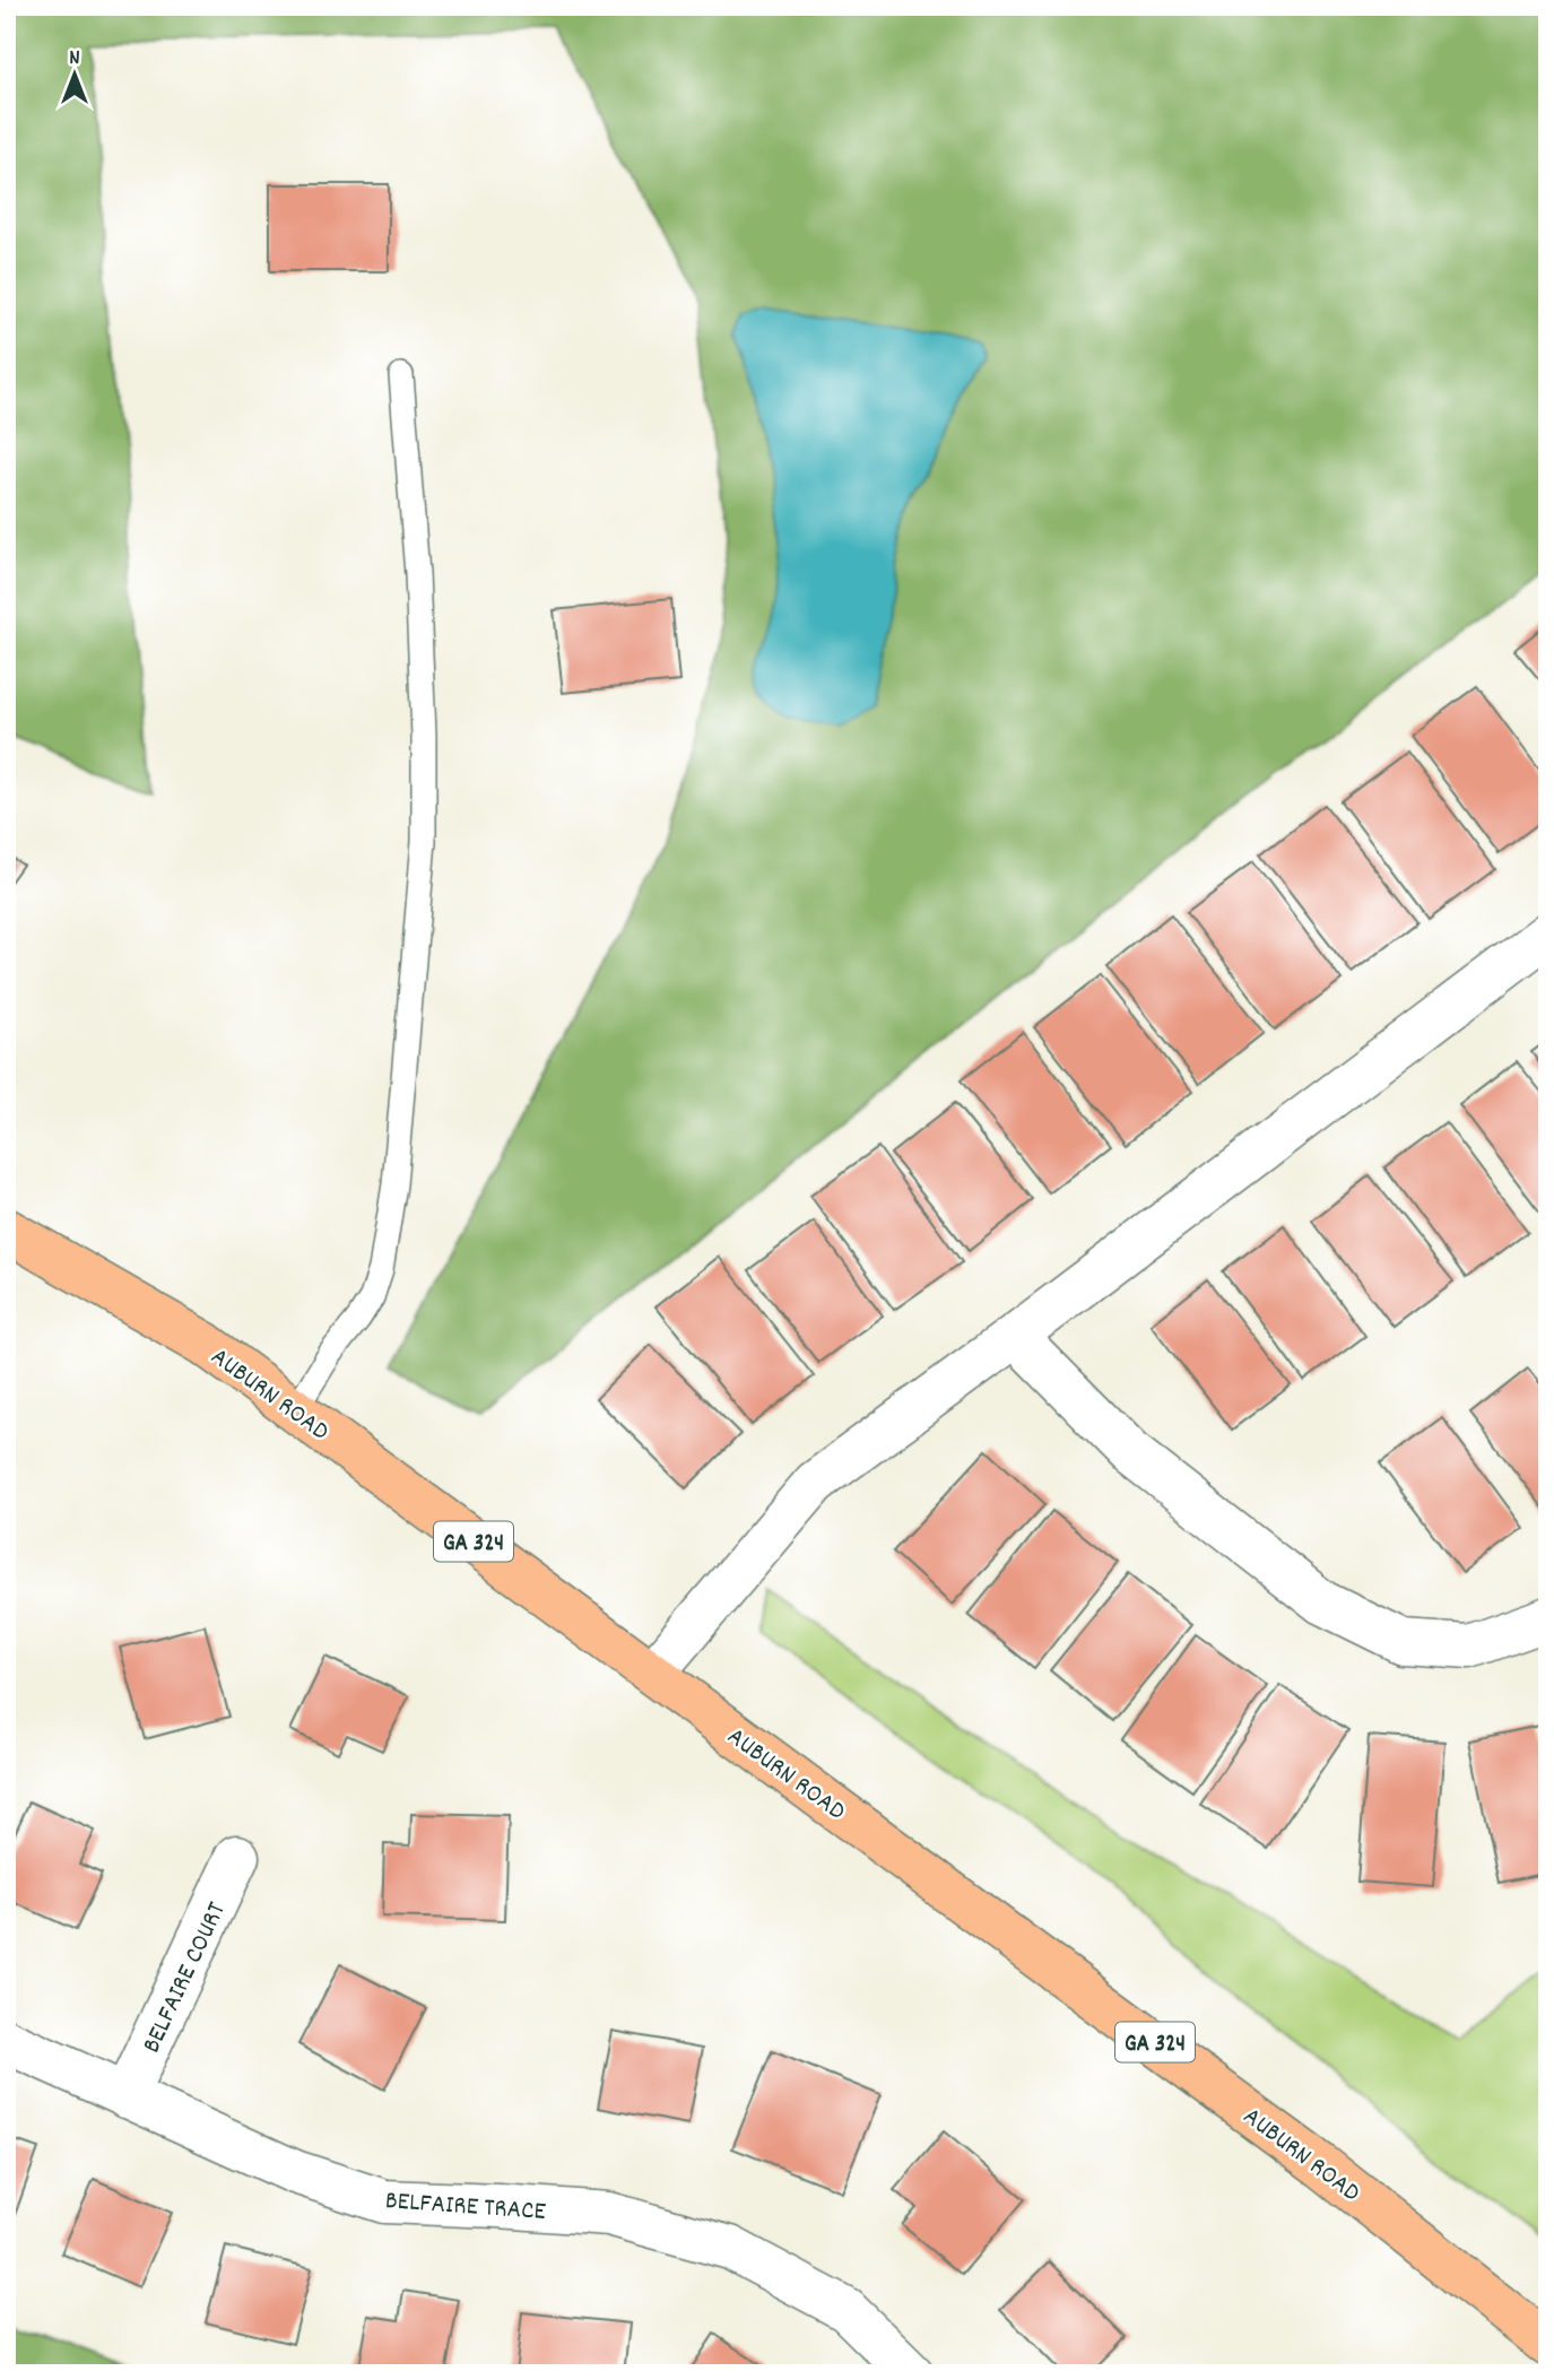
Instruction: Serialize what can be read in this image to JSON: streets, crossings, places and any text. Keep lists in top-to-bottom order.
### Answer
{
  "streets": {
    "main road": ["AUBURN ROAD", "GA 324"],
    "street": ["BELFAIRE COURT", "BELFAIRE TRACE"]
  },
  "crossings": [
    ["BELFAIRE COURT", "BELFAIRE TRACE"]
  ],
  "north": "top"
}
